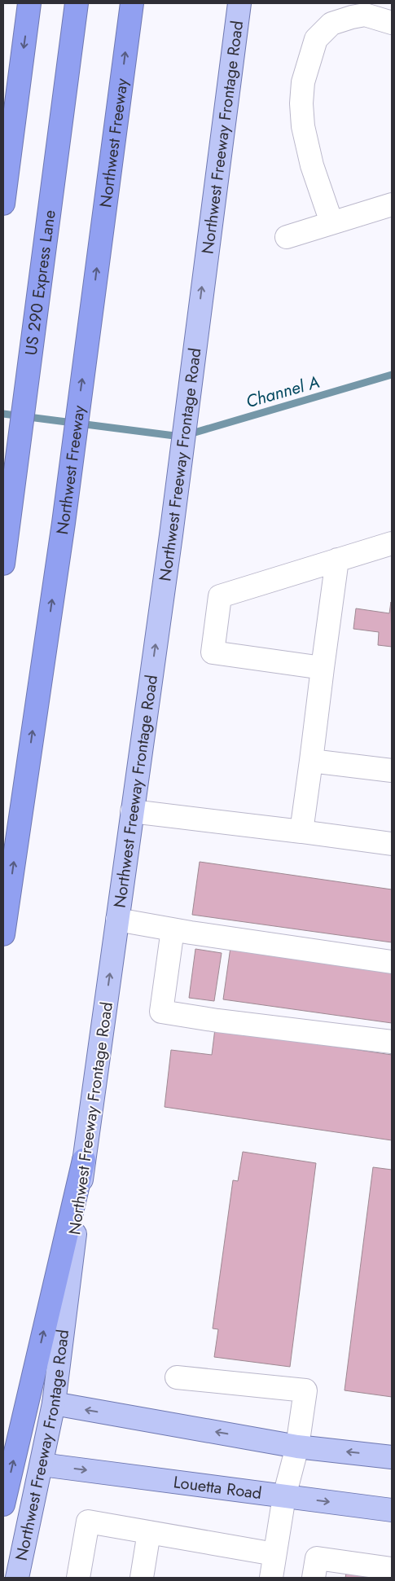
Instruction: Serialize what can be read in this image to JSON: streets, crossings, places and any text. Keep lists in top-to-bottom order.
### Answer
{
  "streets": {
    "highway": ["Northwest Freeway", "US 290 Express Lane"],
    "main road": ["Northwest Freeway Frontage Road", "Louetta Road"]
  },
  "crossings": [
    ["Northwest Freeway Frontage Road", "Louetta Road"]
  ],
  "one_way": ["Northwest Freeway Frontage Road", "Northwest Freeway"],
  "water": ["Channel A"]
}
